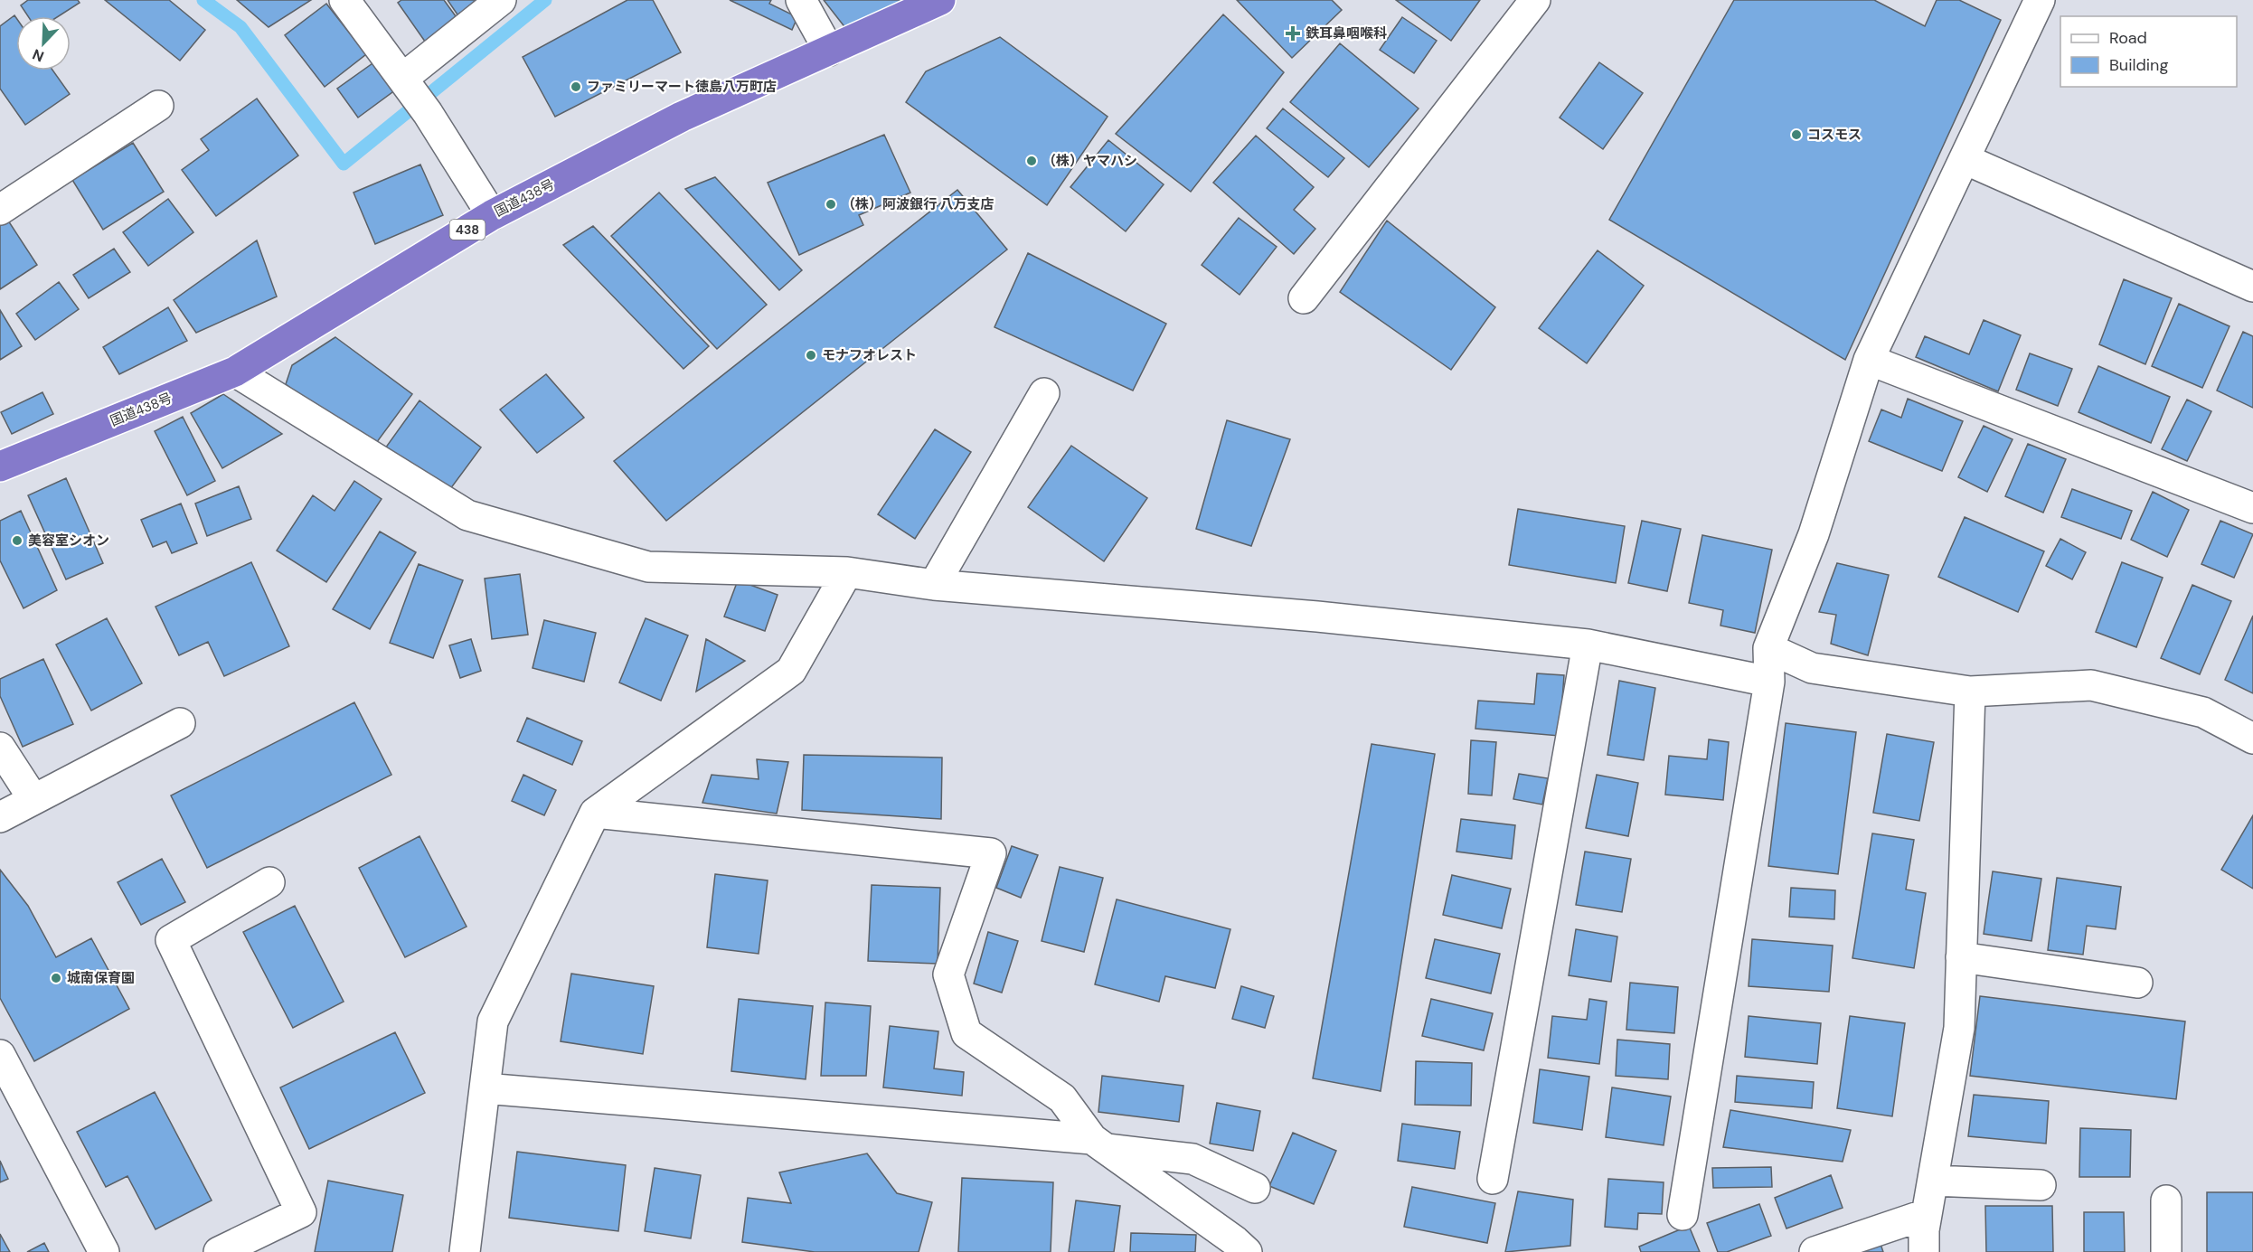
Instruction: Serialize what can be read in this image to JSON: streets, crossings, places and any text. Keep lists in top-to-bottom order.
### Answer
{
  "streets": {
    "highway": ["国道438号", "438"]
  },
  "places": {
    "health": ["鉄耳鼻咽喉科"],
    "other": [
      "ファミリーマート徳島八万町店",
      "コスモス",
      "（株）ヤマハシ",
      "（株）阿波銀行 八万支店",
      "モナフオレスト",
      "美容室シオン",
      "城南保育園"
    ]
  },
  "legend": ["Road", "Building"],
  "north": "bottom left"
}
